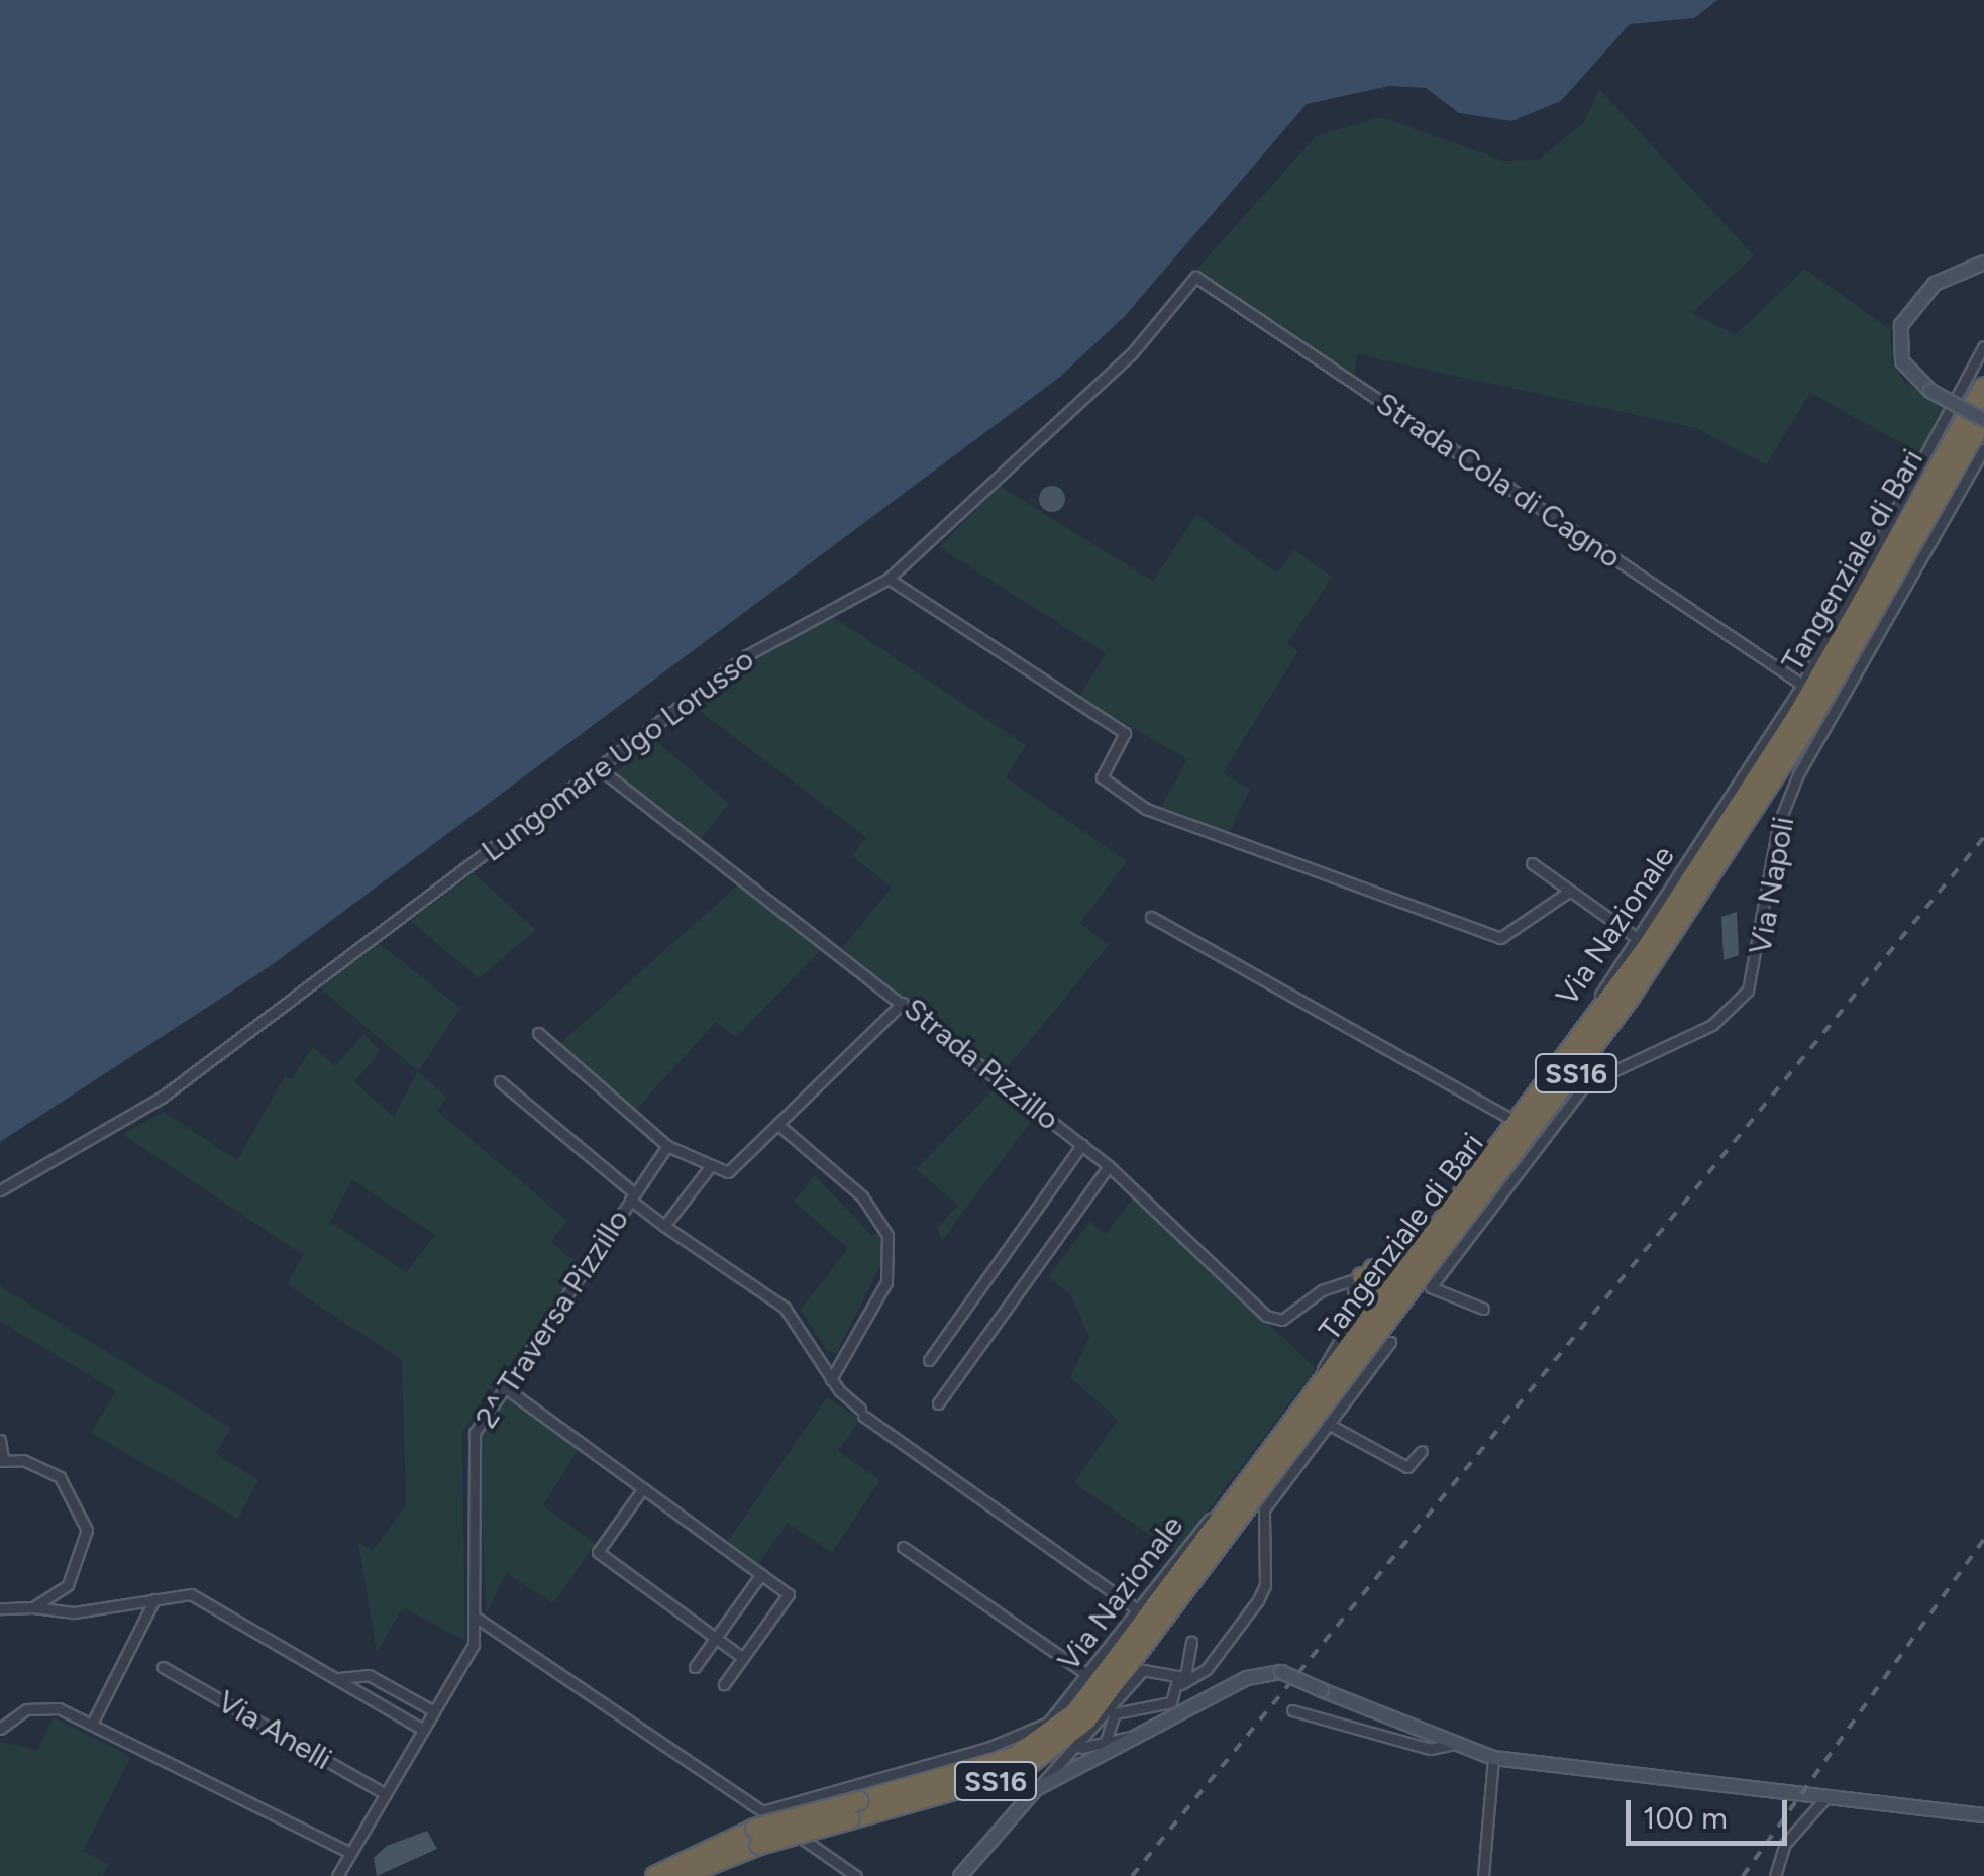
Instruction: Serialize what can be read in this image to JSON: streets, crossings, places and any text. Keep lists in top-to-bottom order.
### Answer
{
  "streets": {
    "highway": ["Tangenziale di Bari", "SS16"],
    "street": [
      "Strada Cola di Cagno",
      "Lungomare Ugo Lorusso",
      "Via Napoli",
      "Via Nazionale",
      "Strada Pizzillo",
      "2^ Traversa Pizzillo",
      "Via Anelli"
    ]
  },
  "crossings": [
    ["Strada Cola di Cagno", "Lungomare Ugo Lorusso"],
    ["Strada Cola di Cagno", "Via Nazionale"],
    ["Tangenziale di Bari", "Via Nazionale"],
    ["Lungomare Ugo Lorusso", "Strada Pizzillo"],
    ["Via Nazionale", "Strada Pizzillo"]
  ],
  "scale_bar": "100 m"
}
